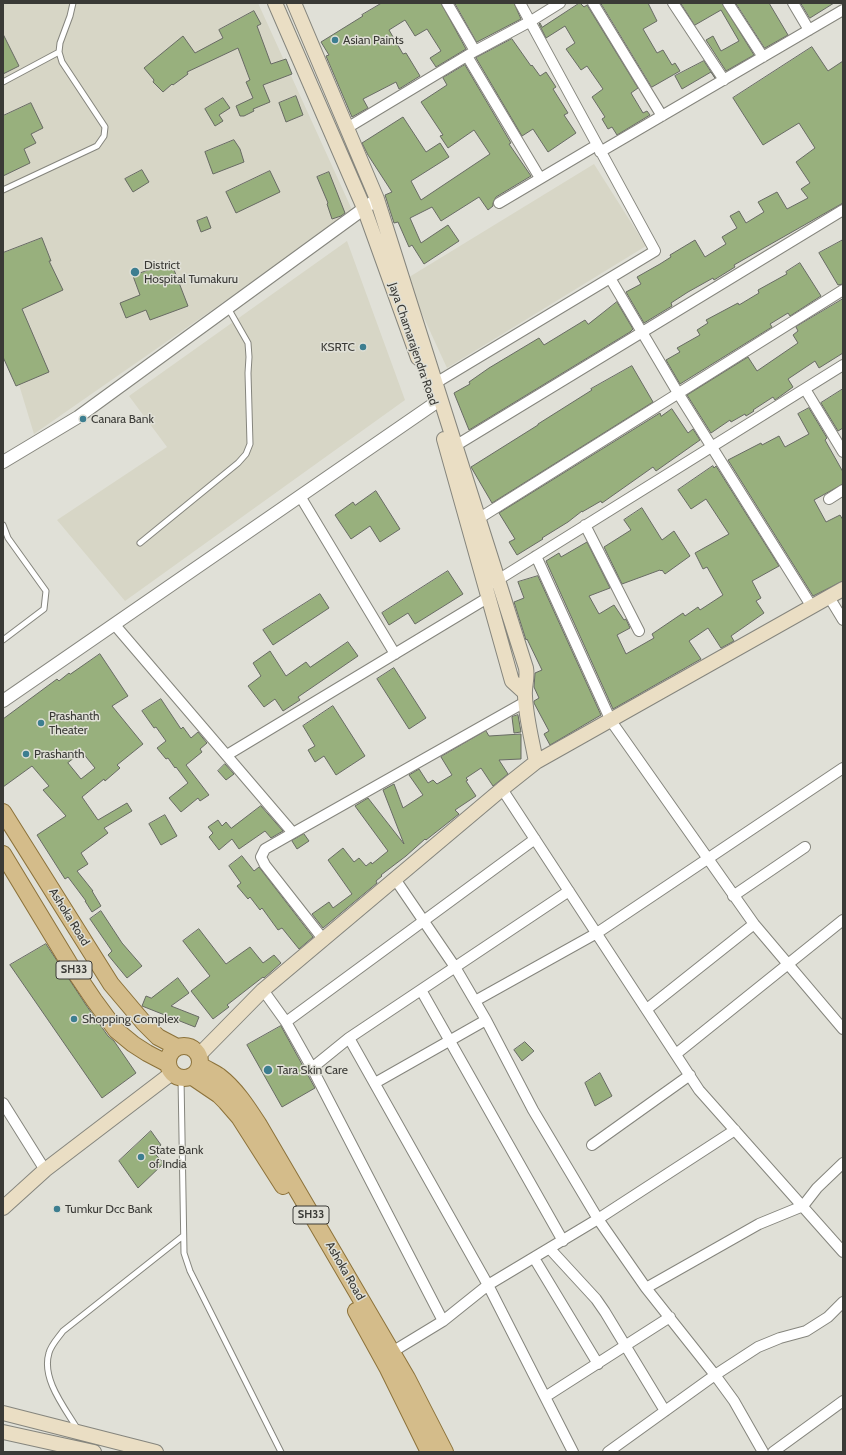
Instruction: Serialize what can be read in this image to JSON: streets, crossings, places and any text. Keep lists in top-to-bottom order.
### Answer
{
  "streets": {
    "main road": ["Jaya Chamarajendra Road", "Ashoka Road", "SH33"]
  },
  "crossings": [
    ["Ashoka Road", "SH33"]
  ],
  "places": [
    "Asian Paints",
    "District Hospital Tumakuru",
    "KSRTC",
    "Canara Bank",
    "Prashanth Theater",
    "Prashanth",
    "Shopping Complex",
    "Tara Skin Care",
    "State Bank of India",
    "Tumkur Dcc Bank"
  ]
}
